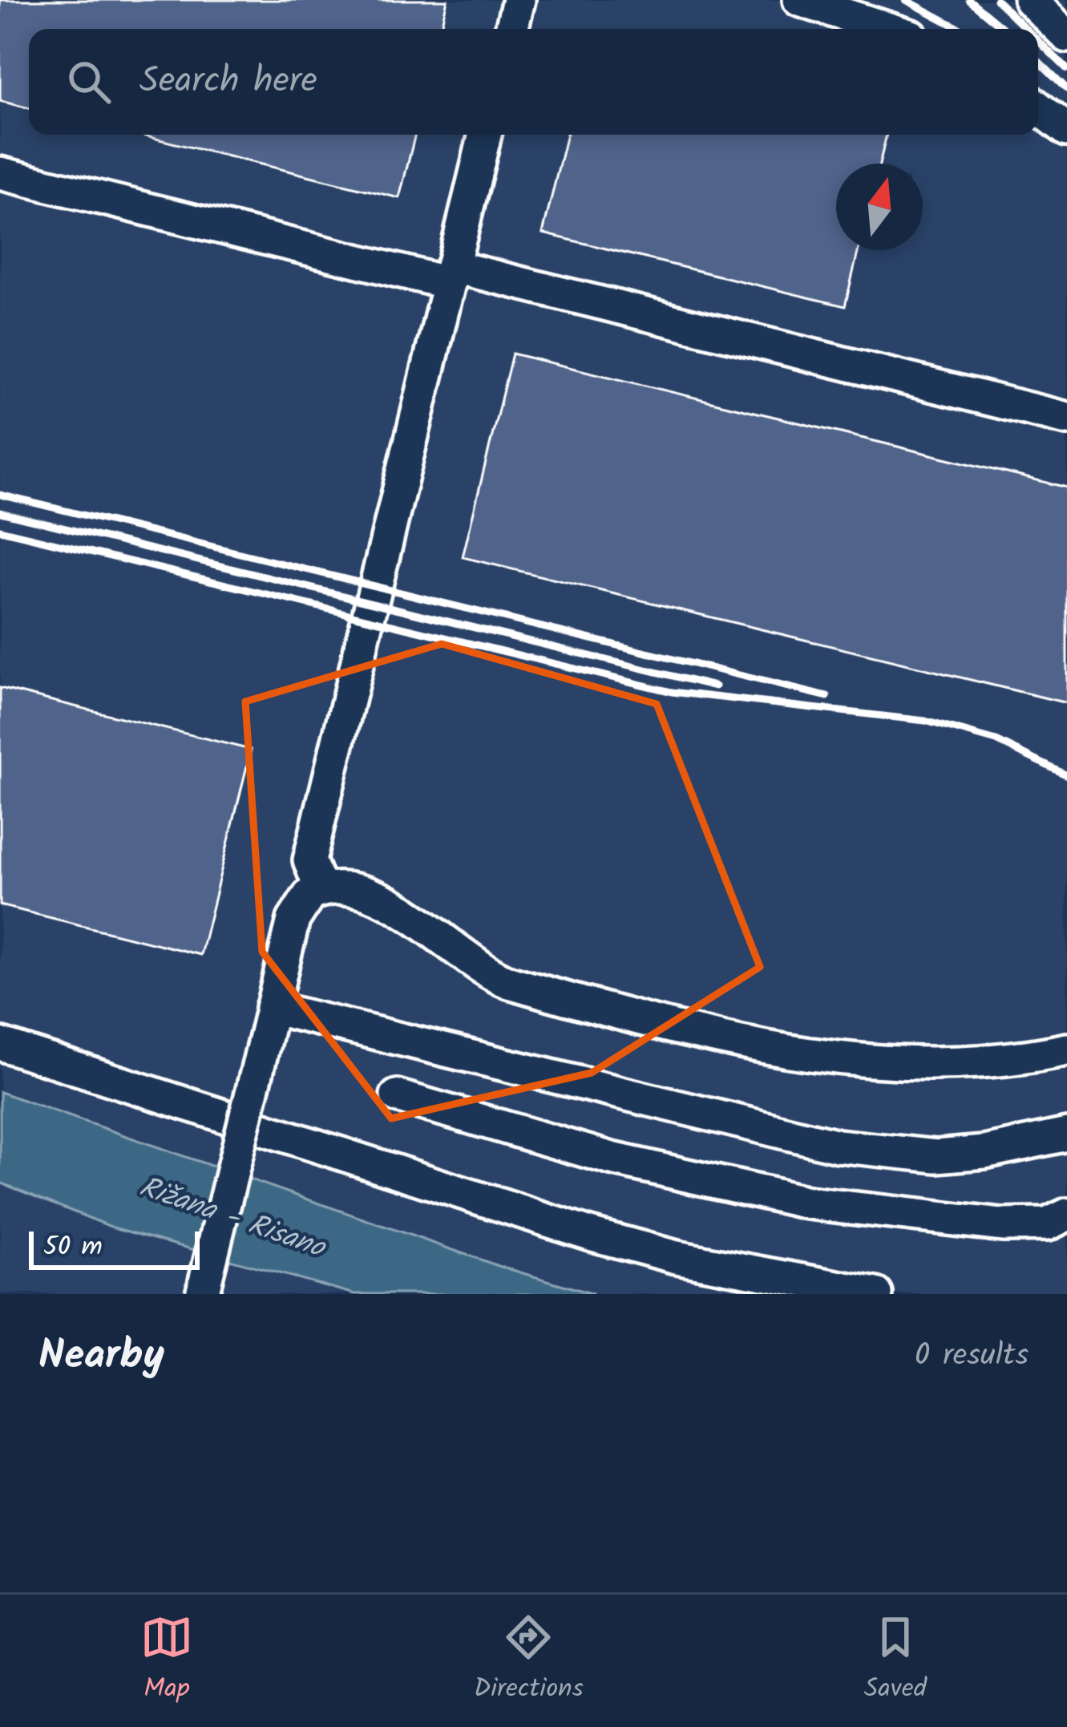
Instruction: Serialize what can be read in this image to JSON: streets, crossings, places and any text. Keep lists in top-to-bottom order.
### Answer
{
  "water": ["Rižana - Risano"],
  "scale_bar": "50 m",
  "north": "top",
  "page": {
    "search": "Search here",
    "scale": "50 m",
    "heading": ["Nearby", "0 results"],
    "nav": ["Map", "Directions", "Saved"]
  }
}
